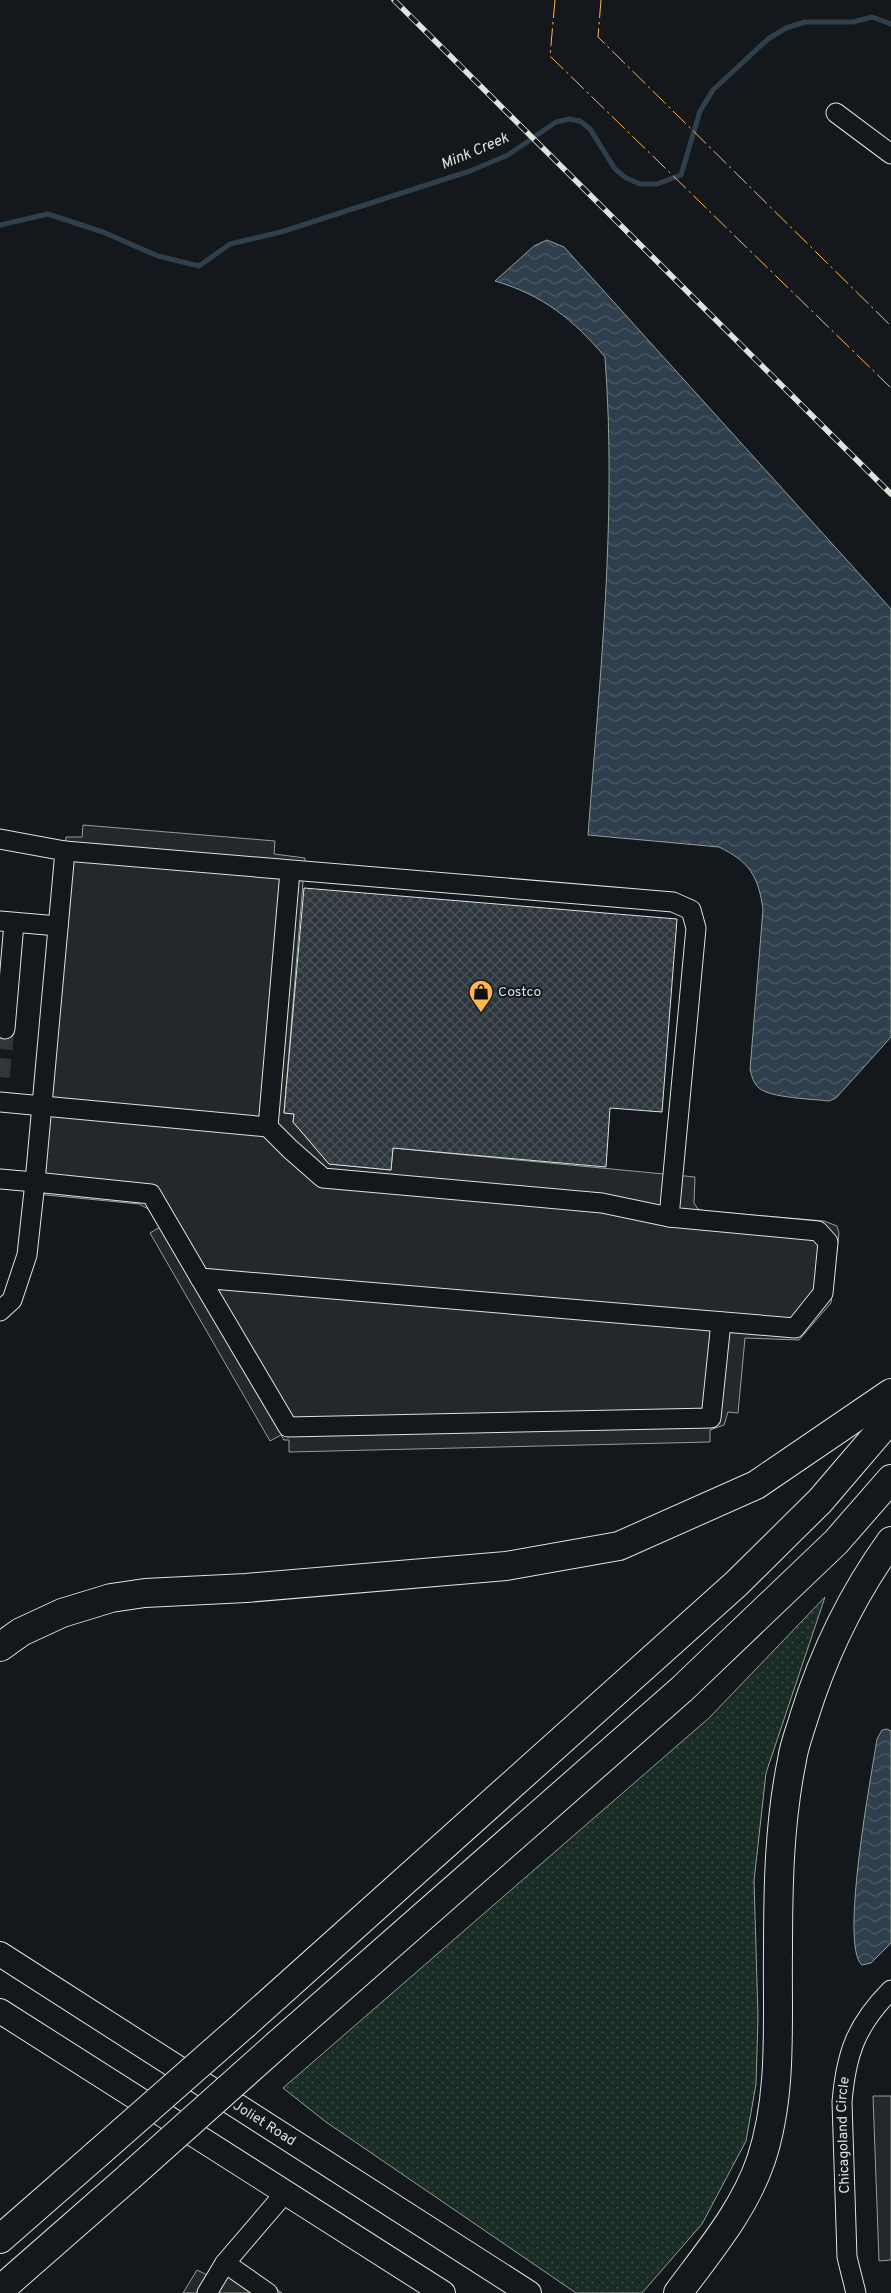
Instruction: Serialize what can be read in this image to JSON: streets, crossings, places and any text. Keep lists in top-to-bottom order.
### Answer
{
  "streets": {
    "main road": ["Joliet Road"],
    "street": ["Chicagoland Circle"]
  },
  "water": ["Mink Creek"],
  "places": {
    "shop": ["Costco"]
  }
}
